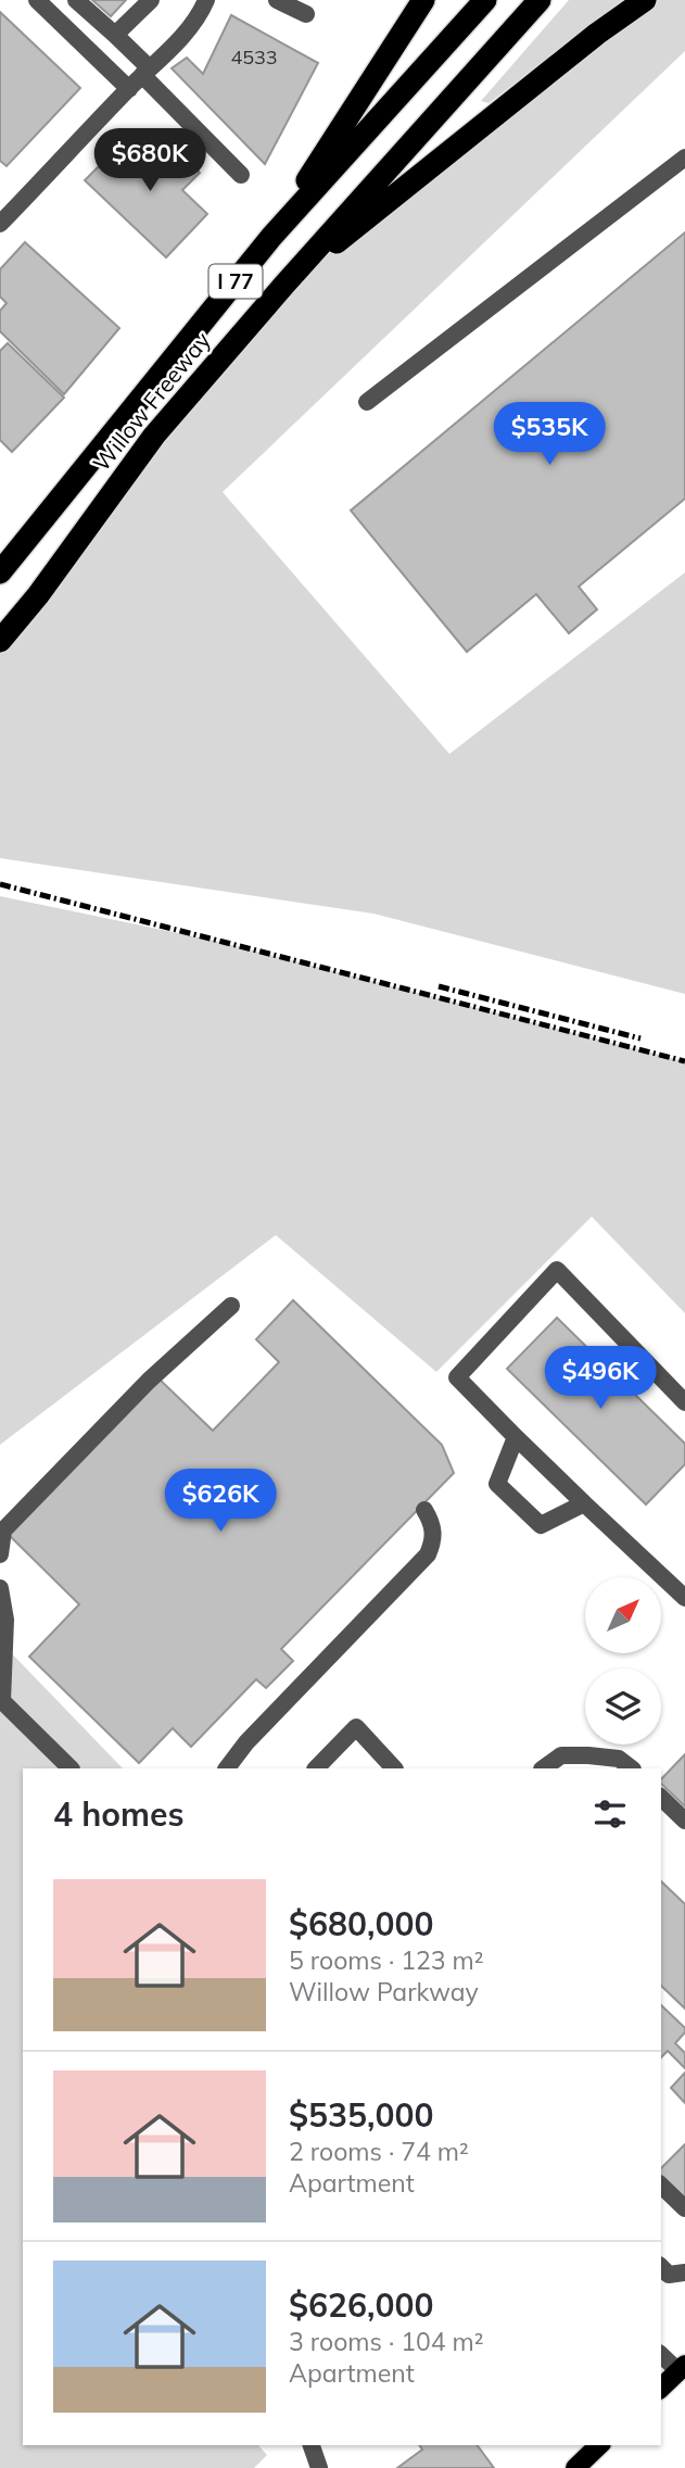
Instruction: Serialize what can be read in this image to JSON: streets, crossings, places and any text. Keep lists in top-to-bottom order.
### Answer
{
  "streets": {
    "highway": ["I 77", "Willow Freeway"]
  },
  "house_numbers": ["4533"],
  "north": "top right",
  "page": {
    "price": [
      "$680K",
      "$535K",
      "$496K",
      "$626K"
    ],
    "heading": "4 homes",
    "list": [
      {
        "name": "$680,000",
        "note": "5 rooms · 123 m² · Willow Parkway"
      },
      {
        "name": "$535,000",
        "note": "2 rooms · 74 m² · Apartment"
      },
      {
        "name": "$626,000",
        "note": "3 rooms · 104 m² · Apartment"
      }
    ]
  }
}
